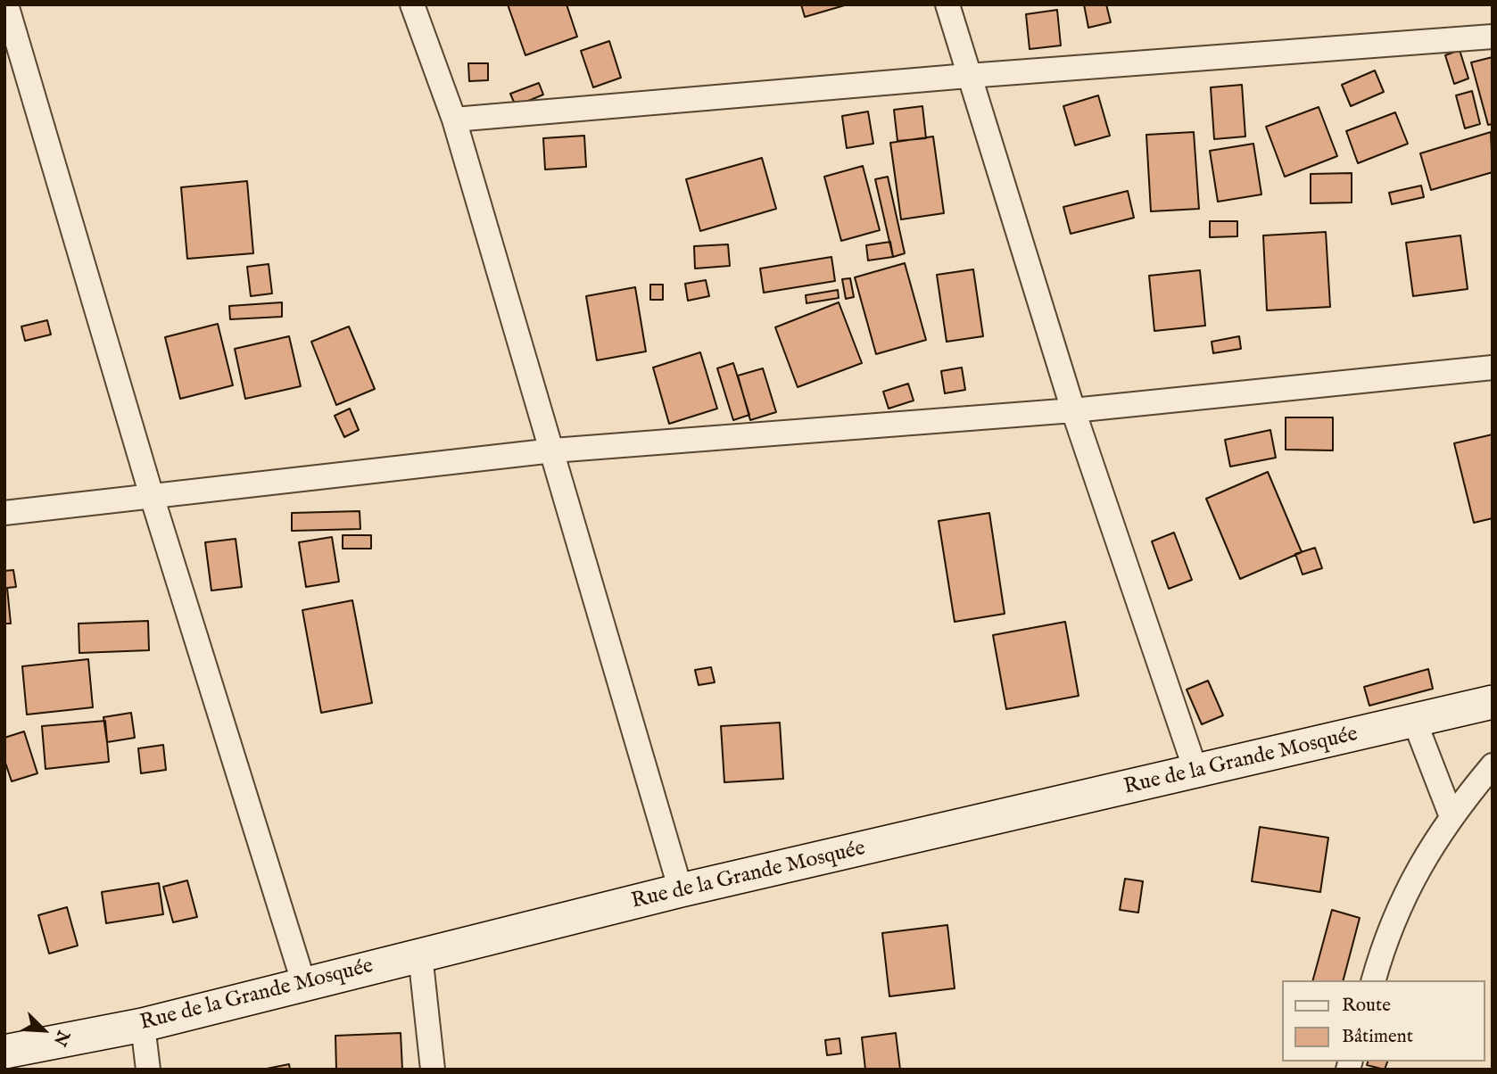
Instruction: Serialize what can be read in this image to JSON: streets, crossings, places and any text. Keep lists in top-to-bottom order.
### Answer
{
  "streets": {
    "street": ["Rue de la Grande Mosquée"]
  },
  "legend": ["Route", "Bâtiment"],
  "north": "bottom right"
}
